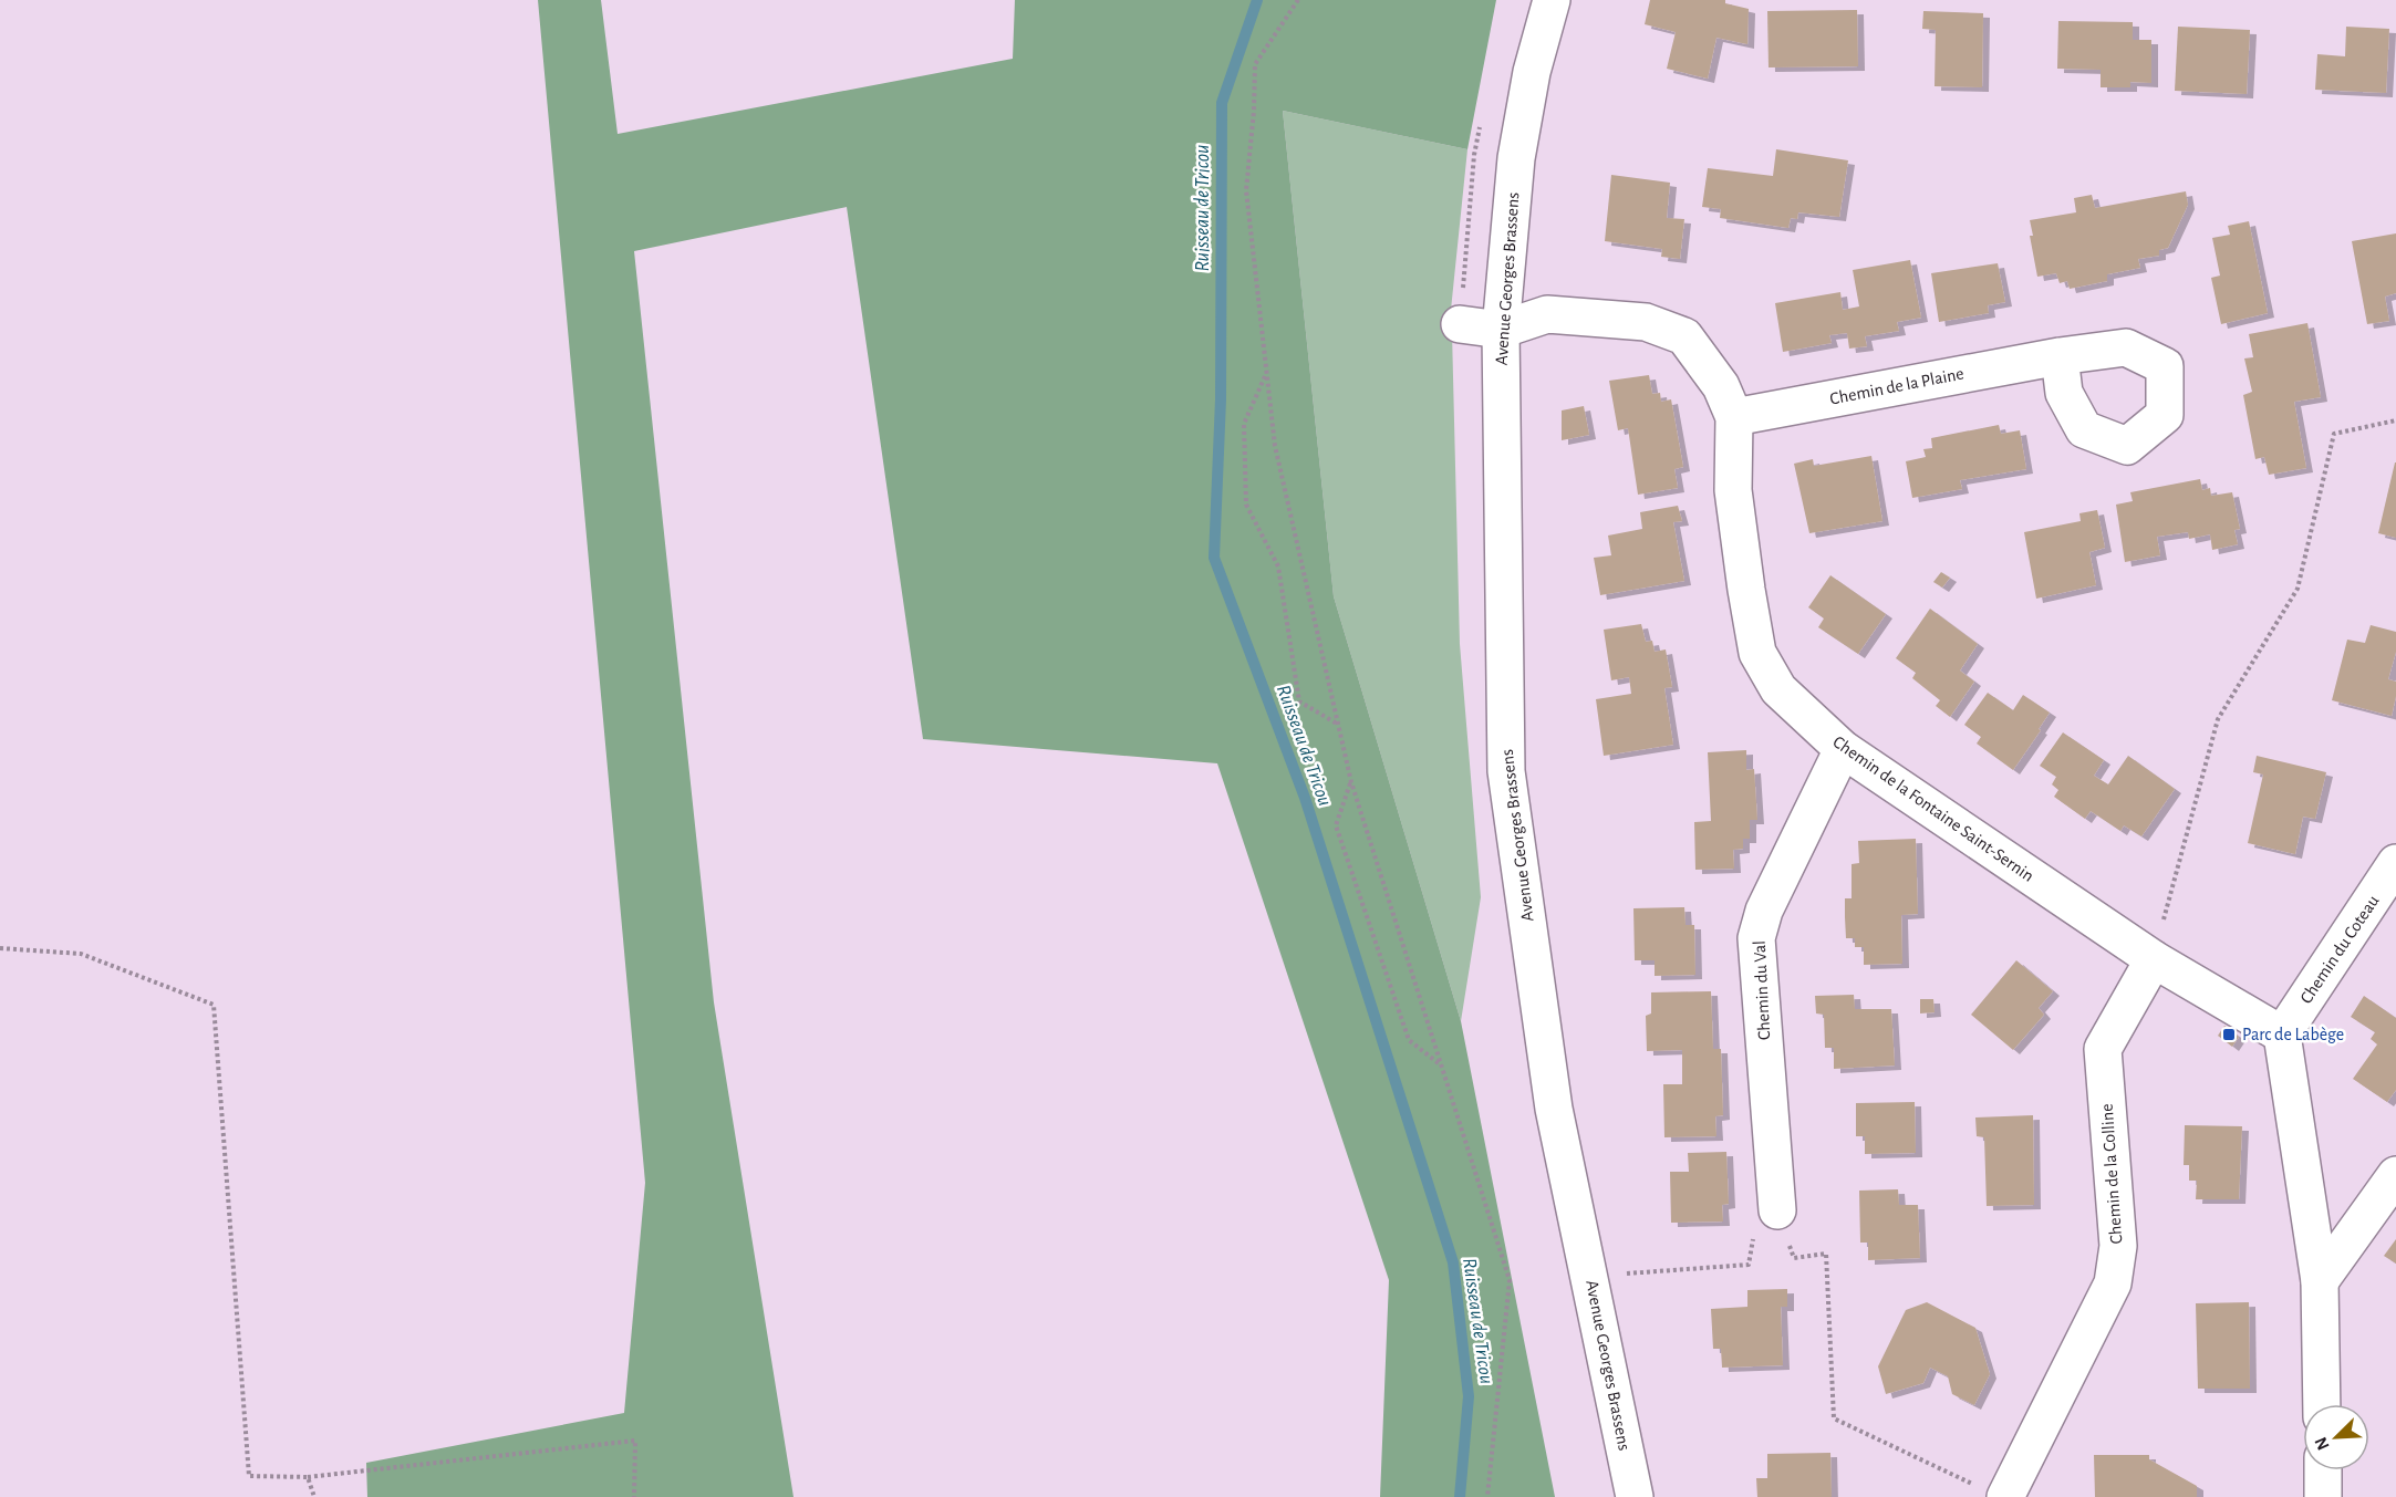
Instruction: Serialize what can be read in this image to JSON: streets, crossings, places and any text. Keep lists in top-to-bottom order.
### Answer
{
  "streets": {
    "street": [
      "Avenue Georges Brassens",
      "Chemin de la Plaine",
      "Chemin de la Fontaine Saint-Sernin",
      "Chemin du Coteau",
      "Chemin du Val",
      "Chemin de la Colline"
    ]
  },
  "crossings": [
    ["Avenue Georges Brassens", "Chemin de la Fontaine Saint-Sernin"],
    ["Chemin de la Plaine", "Chemin de la Fontaine Saint-Sernin"],
    ["Chemin de la Fontaine Saint-Sernin", "Chemin du Coteau"],
    ["Chemin de la Fontaine Saint-Sernin", "Chemin du Val"],
    ["Chemin de la Fontaine Saint-Sernin", "Chemin de la Colline"]
  ],
  "water": ["Ruisseau de Tricou"],
  "places": {
    "transit": ["Parc de Labège"]
  },
  "north": "bottom left"
}
